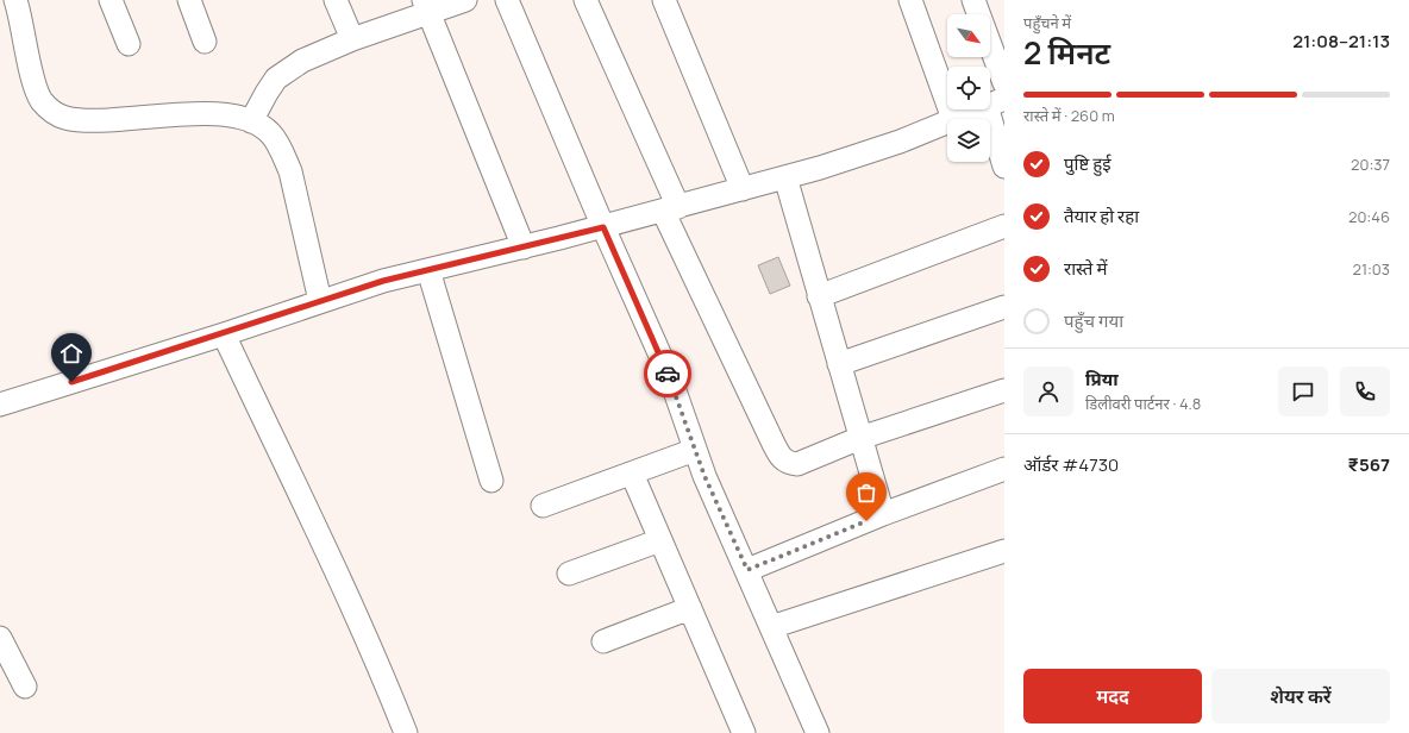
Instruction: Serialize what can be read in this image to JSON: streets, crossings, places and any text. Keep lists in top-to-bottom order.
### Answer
{
  "north": "bottom right",
  "page": {
    "heading": ["2 मिनट", "पहुँचने में", "21:08–21:13"],
    "panel": [
      "प्रिया",
      "डिलीवरी पार्टनर · 4.8",
      "ऑर्डर #4730",
      "₹567"
    ],
    "bar": "रास्ते में · 260 m",
    "list": [
      ["पुष्टि हुई", "20:37"],
      ["तैयार हो रहा", "20:46"],
      ["रास्ते में", "21:03"],
      "पहुँच गया"
    ],
    "buttons": ["मदद", "शेयर करें"]
  }
}
